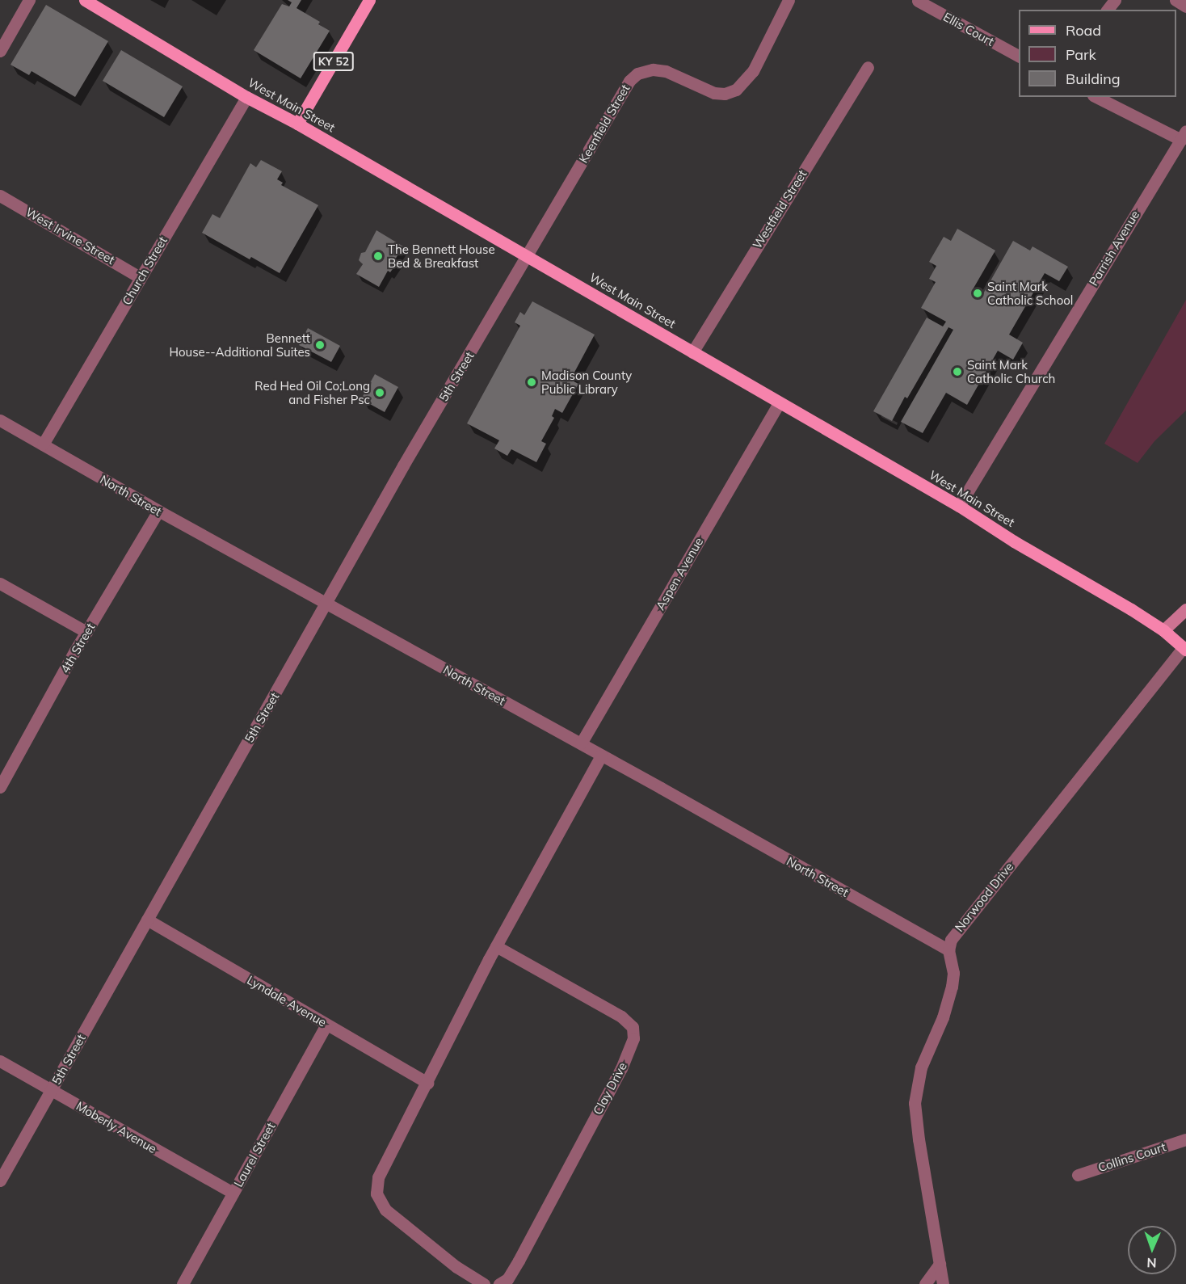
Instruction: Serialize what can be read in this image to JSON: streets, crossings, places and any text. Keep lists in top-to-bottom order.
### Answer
{
  "streets": {
    "main road": ["KY 52", "West Main Street"],
    "street": [
      "Ellis Court",
      "Keenfield Street",
      "Westfield Street",
      "West Irvine Street",
      "Parrish Avenue",
      "Church Street",
      "5th Street",
      "North Street",
      "Aspen Avenue",
      "4th Street",
      "Norwood Drive",
      "Lyndale Avenue",
      "Clay Drive",
      "Moberly Avenue",
      "Laurel Street",
      "Collins Court"
    ]
  },
  "crossings": [
    ["KY 52", "West Main Street"],
    ["West Main Street", "Keenfield Street"],
    ["West Main Street", "Westfield Street"],
    ["West Main Street", "Parrish Avenue"],
    ["West Main Street", "Church Street"],
    ["West Main Street", "5th Street"],
    ["West Main Street", "Aspen Avenue"],
    ["West Main Street", "Norwood Drive"],
    ["Keenfield Street", "5th Street"],
    ["West Irvine Street", "Church Street"],
    ["Church Street", "North Street"],
    ["5th Street", "North Street"],
    ["5th Street", "Lyndale Avenue"],
    ["5th Street", "Moberly Avenue"],
    ["North Street", "Aspen Avenue"],
    ["North Street", "4th Street"],
    ["North Street", "Norwood Drive"],
    ["Lyndale Avenue", "Laurel Street"],
    ["Moberly Avenue", "Laurel Street"]
  ],
  "places": [
    "The Bennett House Bed & Breakfast",
    "Saint Mark Catholic School",
    "Bennett House--Additional Suites",
    "Saint Mark Catholic Church",
    "Madison County Public Library",
    "Red Hed Oil Co;Long and Fisher Psc"
  ],
  "legend": ["Road", "Park", "Building"],
  "north": "bottom"
}
